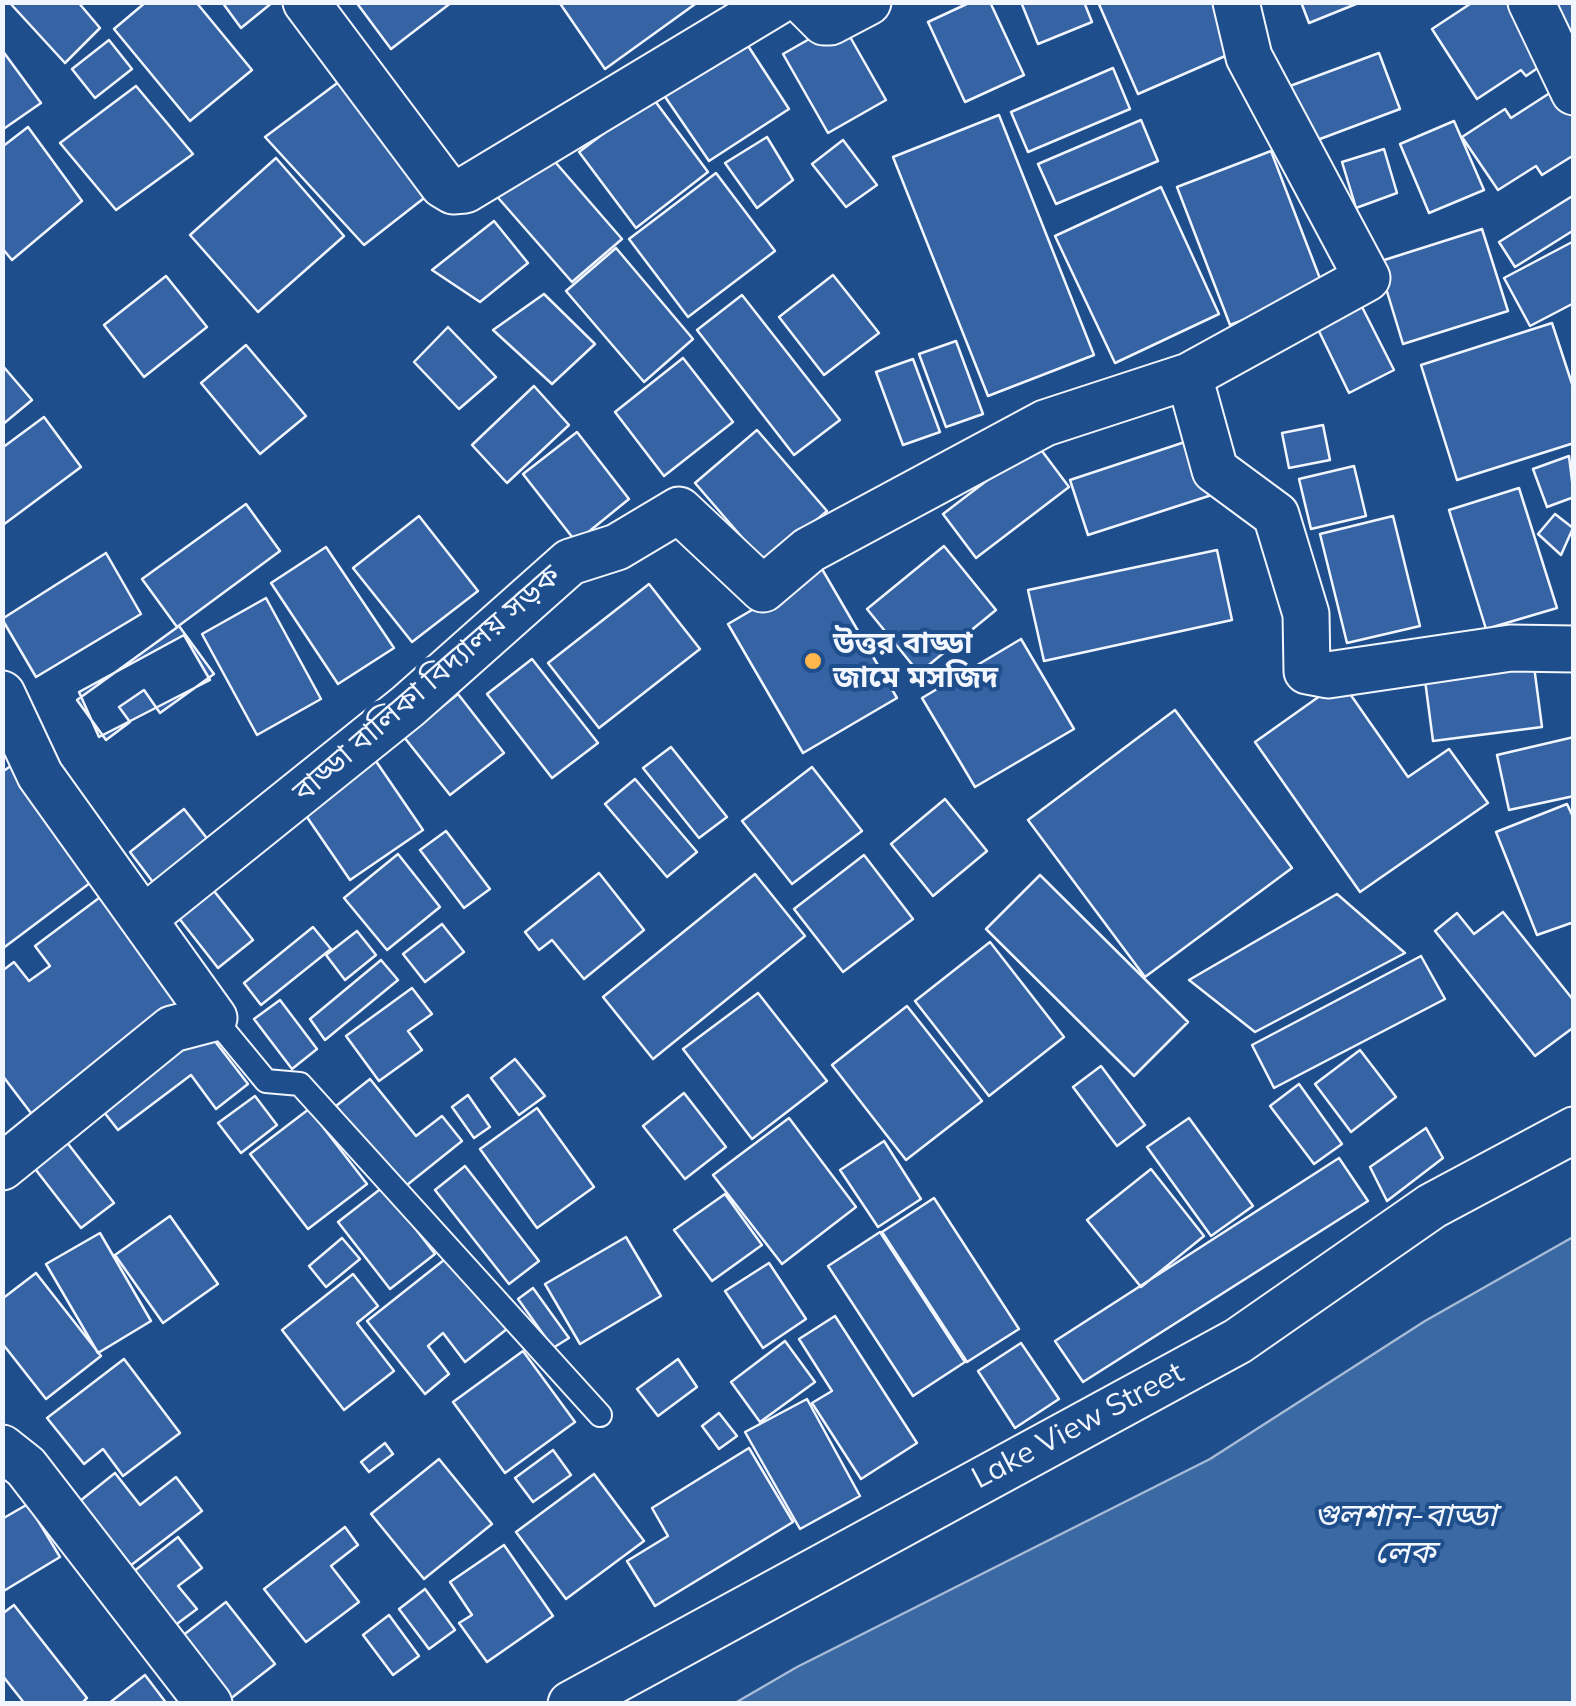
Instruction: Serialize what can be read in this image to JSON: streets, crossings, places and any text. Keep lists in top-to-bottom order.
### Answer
{
  "streets": {
    "street": ["বাড্ডা বালিকা বিদ্যালয় সড়ক", "Lake View Street"]
  },
  "water": ["গুলশান-বাড্ডা লেক"],
  "places": ["উত্তর বাড্ডা জামে মসজিদ"]
}
